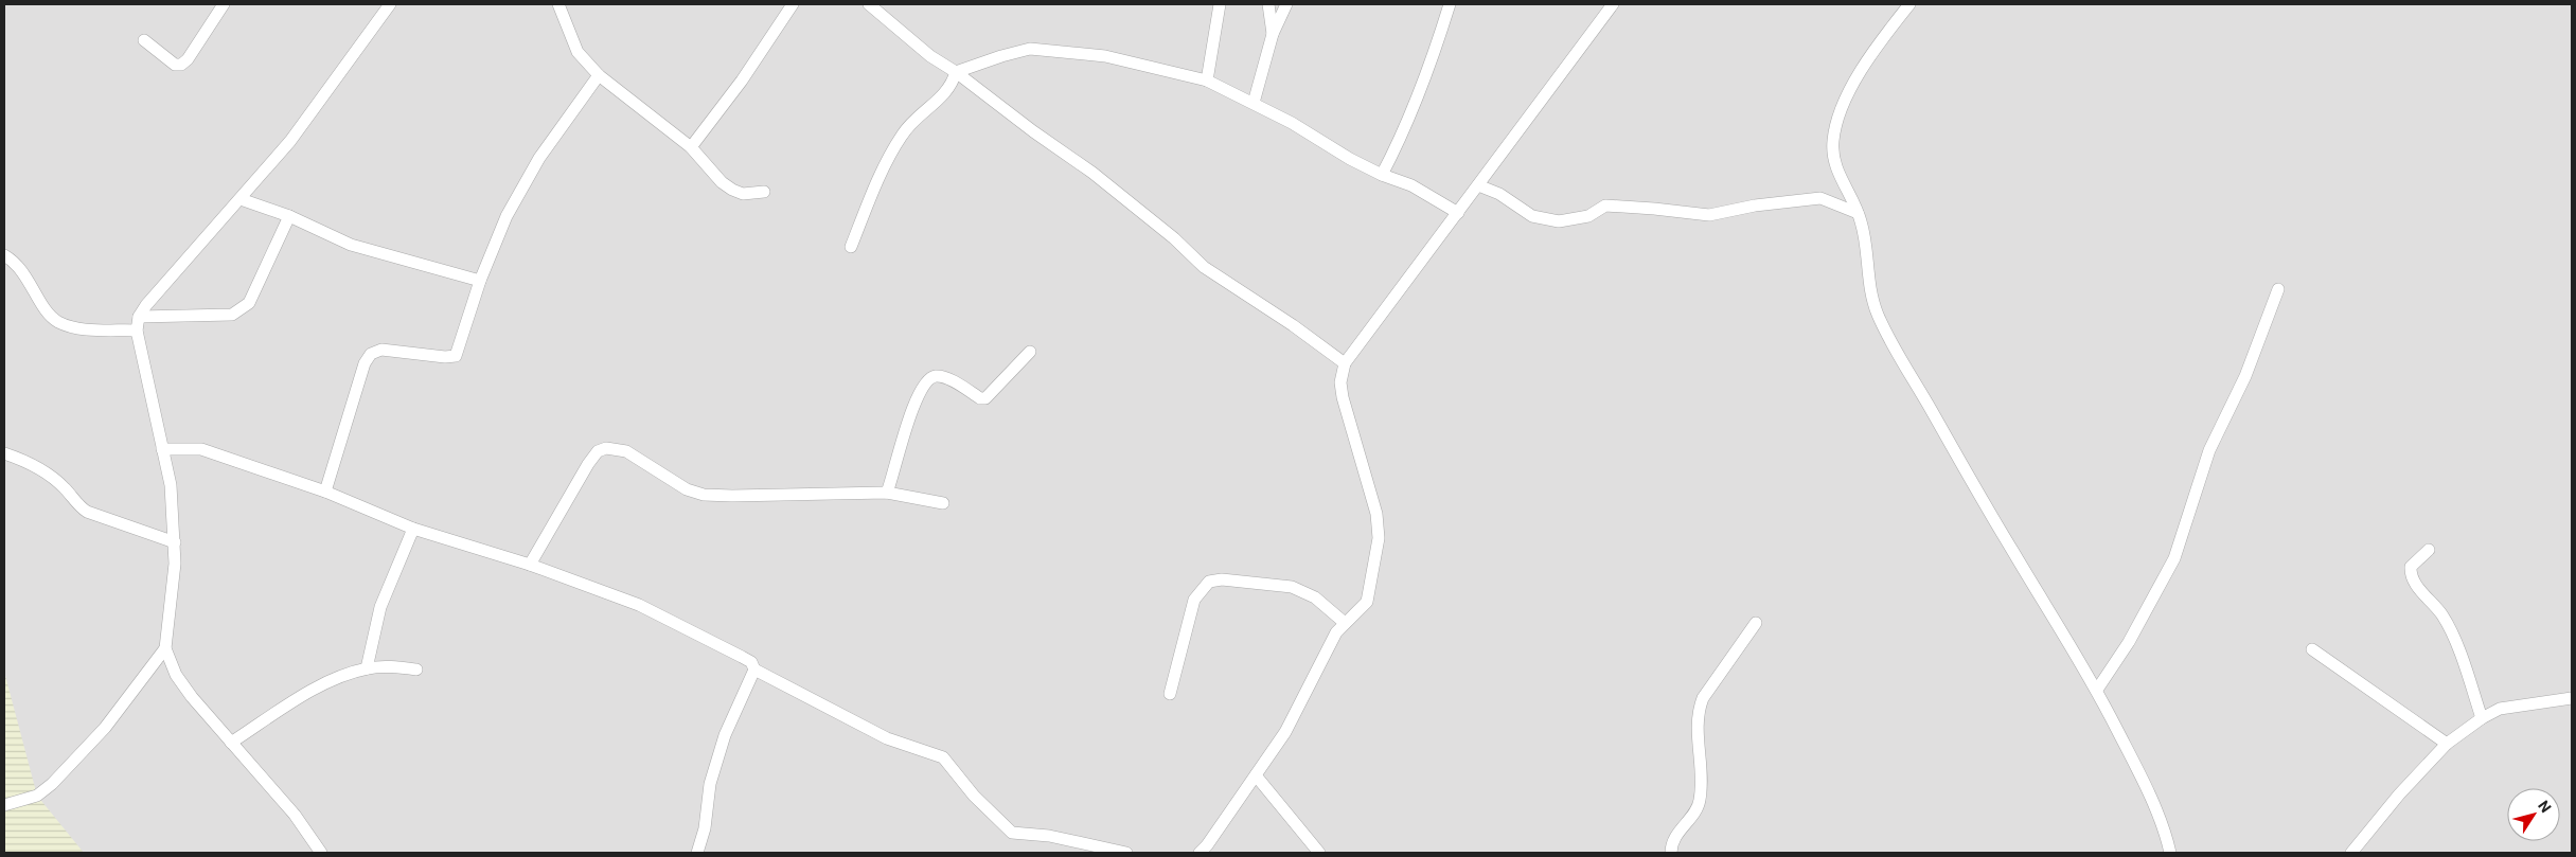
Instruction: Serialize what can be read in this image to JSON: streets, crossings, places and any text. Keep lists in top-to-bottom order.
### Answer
{
  "north": "top right"
}
